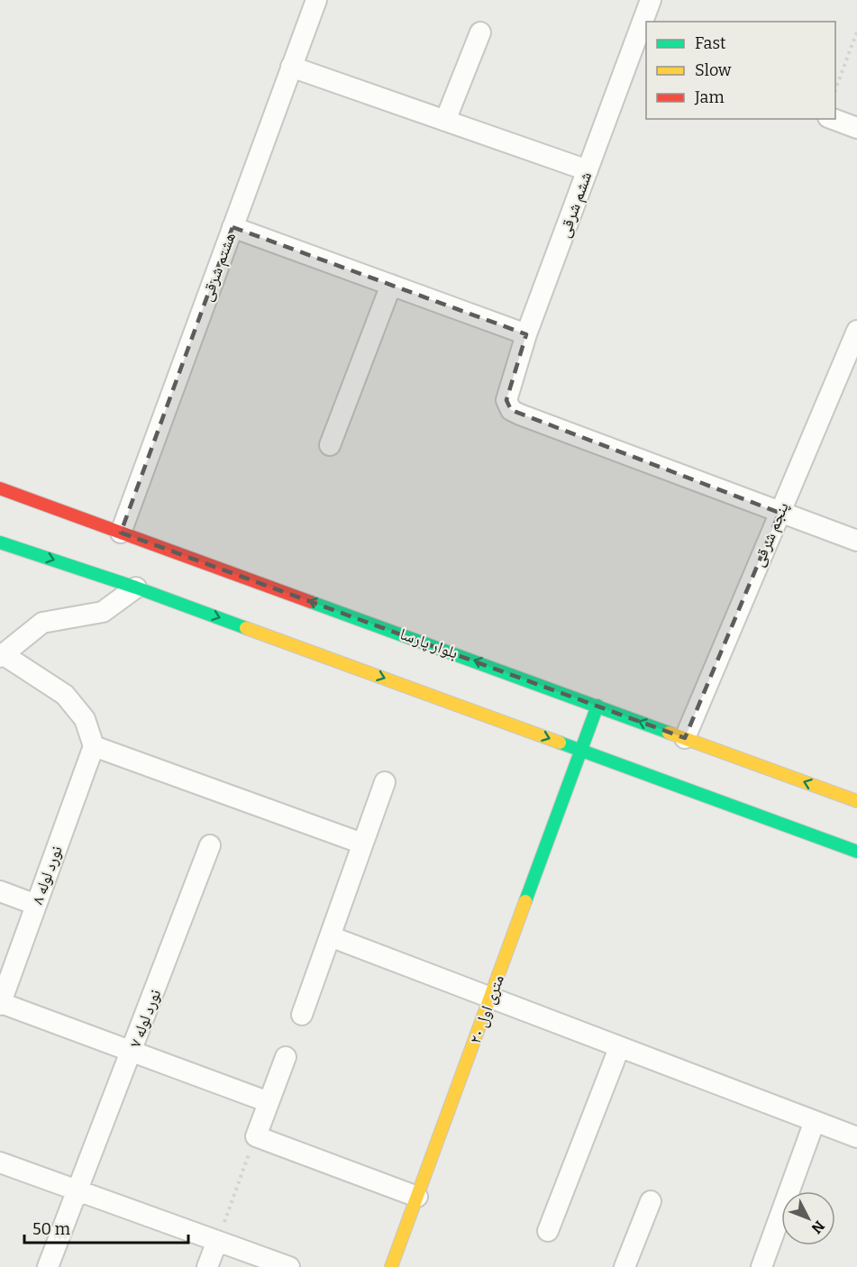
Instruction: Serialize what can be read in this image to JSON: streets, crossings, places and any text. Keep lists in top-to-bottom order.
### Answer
{
  "streets": {
    "street": [
      "ششم شرقی",
      "هشتم شرقی",
      "پنجم شرقی",
      "بلوار پارسا",
      "۸ نورد لوله",
      "۲۰ متری اول",
      "۷ نورد لوله"
    ]
  },
  "crossings": [
    ["ششم شرقی", "پنجم شرقی"],
    ["هشتم شرقی", "بلوار پارسا"],
    ["پنجم شرقی", "بلوار پارسا"],
    ["بلوار پارسا", "۲۰ متری اول"]
  ],
  "legend": ["Fast", "Slow", "Jam"],
  "scale_bar": "50 m",
  "north": "bottom right"
}
